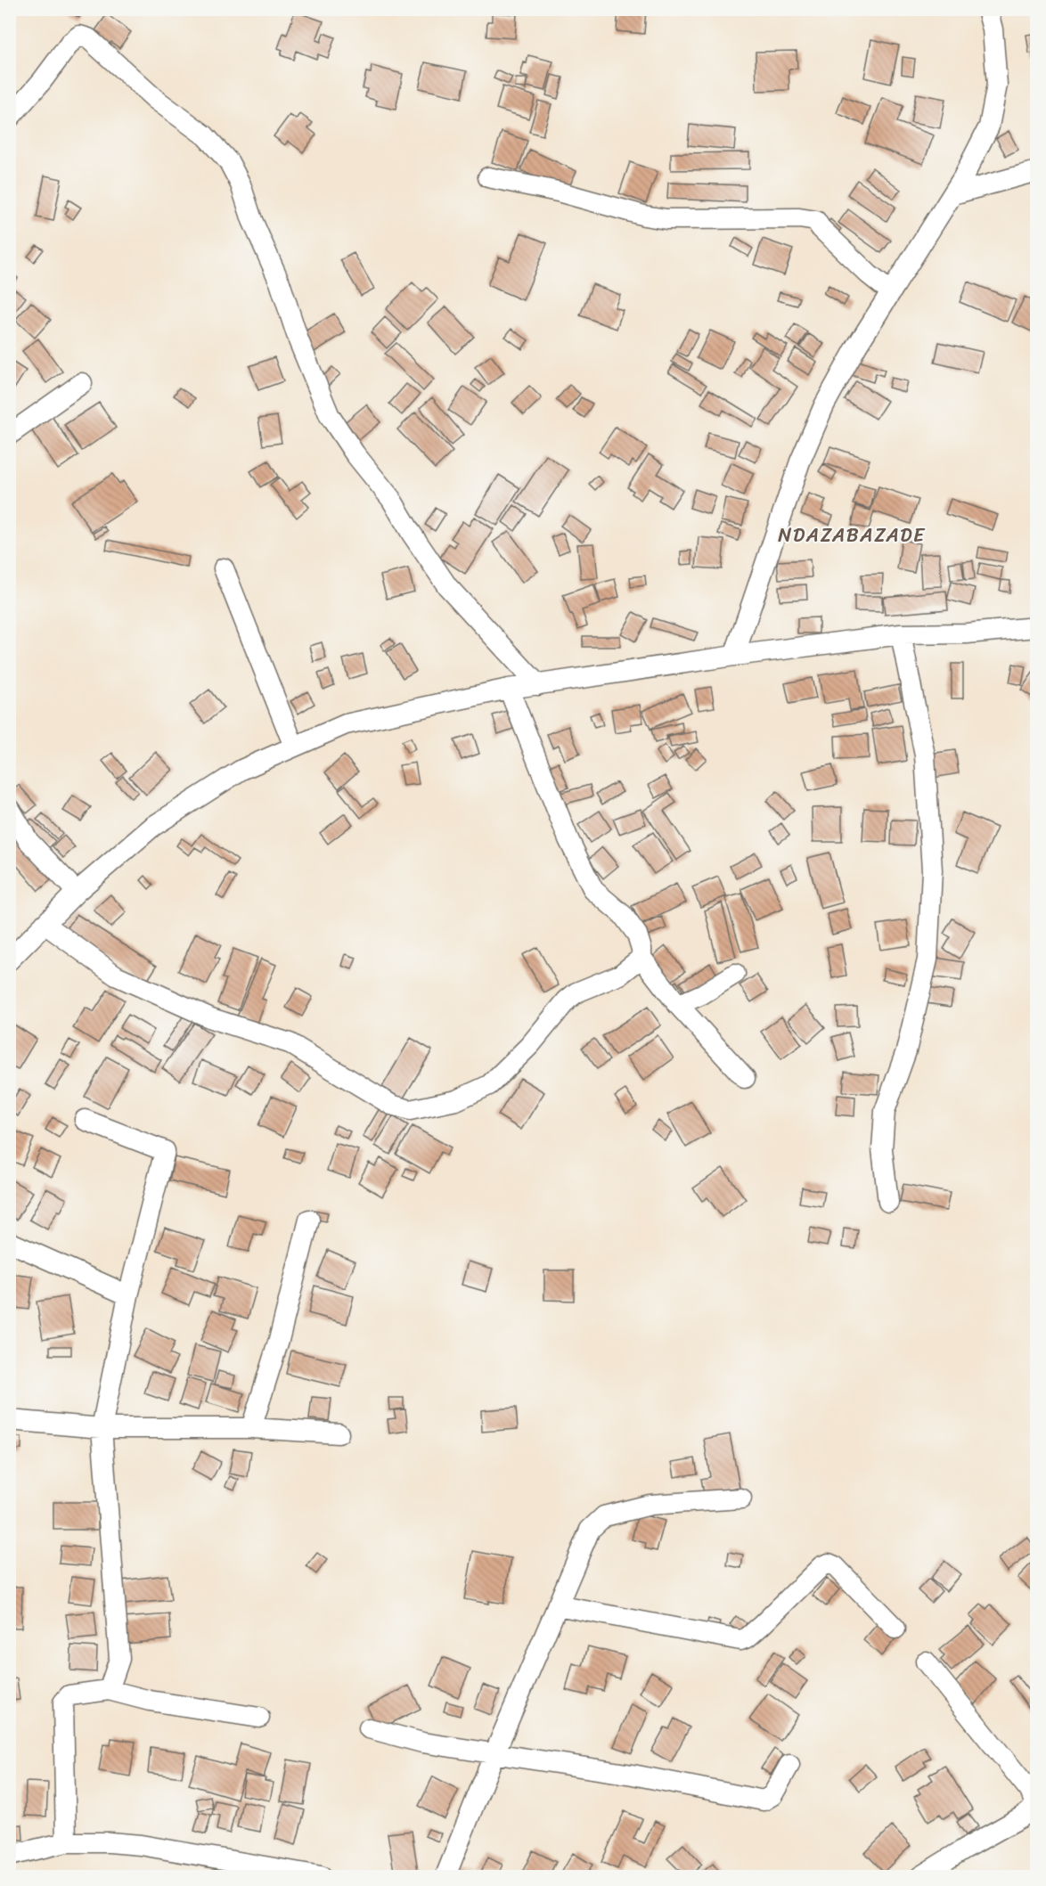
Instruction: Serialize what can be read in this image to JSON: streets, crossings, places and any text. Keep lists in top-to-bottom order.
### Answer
{
  "districts": ["NDAZABAZADE"]
}
